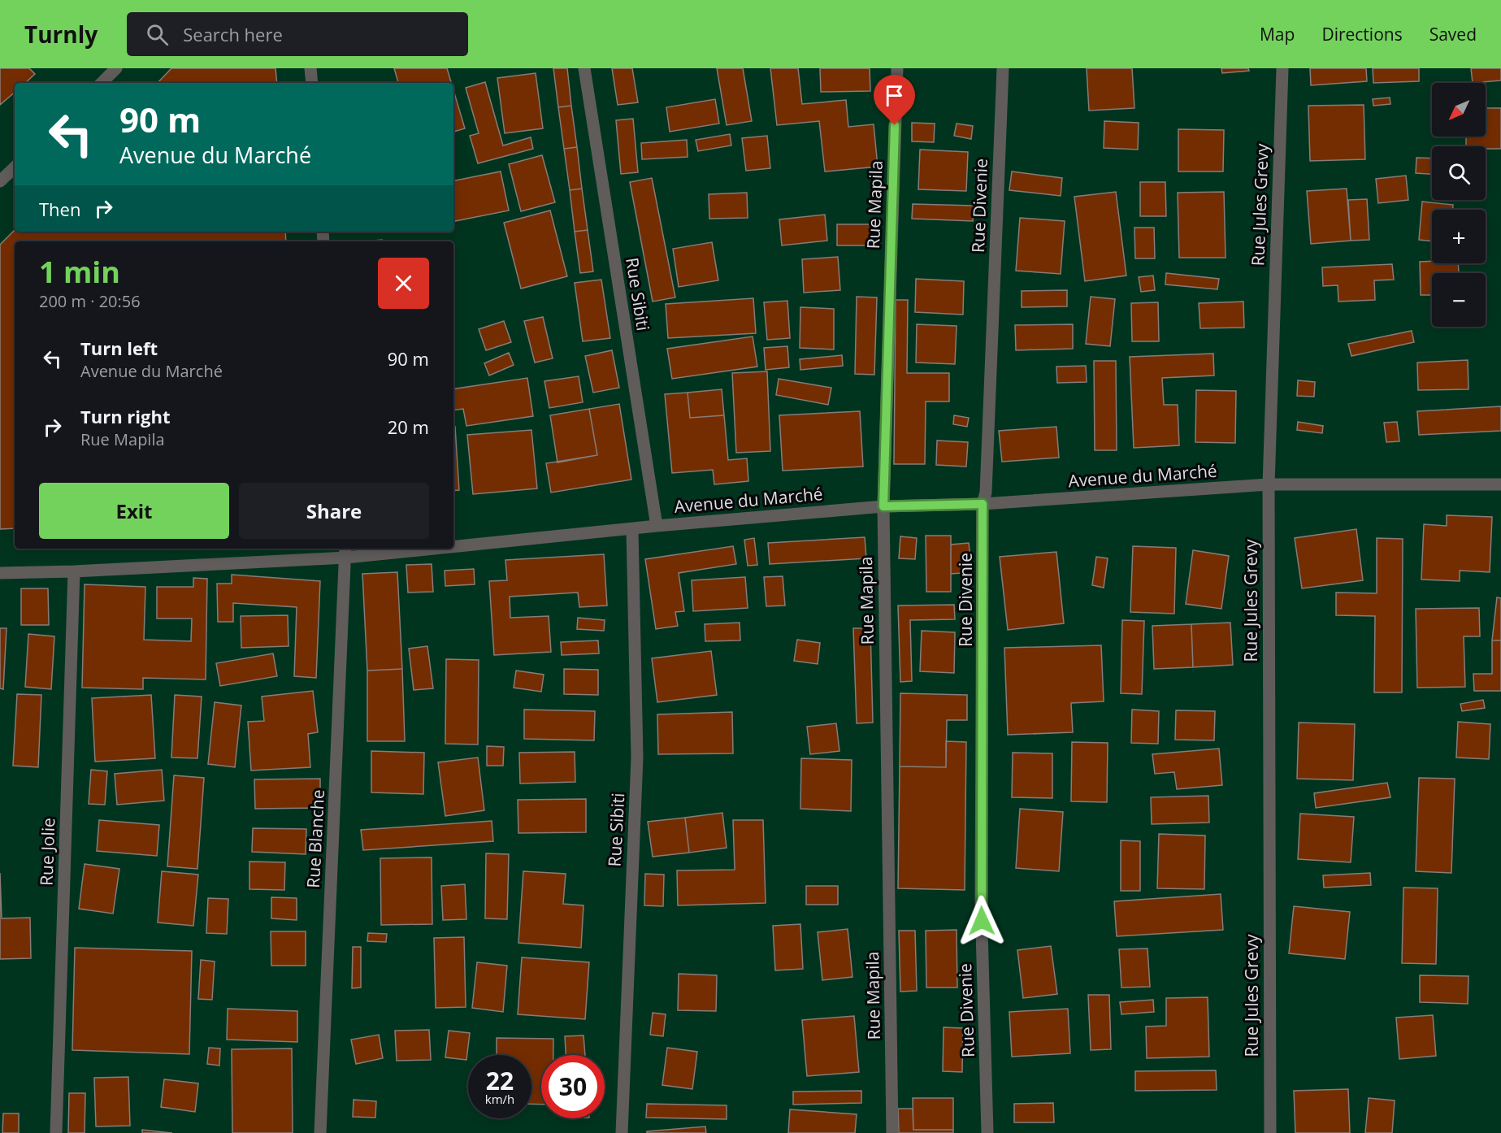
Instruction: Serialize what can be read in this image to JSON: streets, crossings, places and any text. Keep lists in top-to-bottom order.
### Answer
{
  "streets": {
    "street": [
      "Rue Mapila",
      "Rue Jules Grevy",
      "Rue Divenie",
      "Rue Sibiti",
      "Avenue du Marché",
      "Rue Blanche",
      "Rue Jolie"
    ]
  },
  "crossings": [
    ["Rue Mapila", "Avenue du Marché"],
    ["Rue Jules Grevy", "Avenue du Marché"],
    ["Rue Divenie", "Avenue du Marché"],
    ["Rue Sibiti", "Avenue du Marché"],
    ["Avenue du Marché", "Rue Blanche"],
    ["Avenue du Marché", "Rue Jolie"]
  ],
  "north": "bottom left",
  "page": {
    "header": "Turnly",
    "search": "Search here",
    "nav": ["Map", "Directions", "Saved"],
    "map_buttons": ["+", "−"],
    "turn": ["90 m", "Avenue du Marché"],
    "then": "Then",
    "heading": ["1 min", "200 m · 20:56"],
    "list": [
      {
        "name": "Turn left",
        "note": "Avenue du Marché",
        "value": "90 m"
      },
      {
        "name": "Turn right",
        "note": "Rue Mapila",
        "value": "20 m"
      }
    ],
    "buttons": ["Exit", "Share"],
    "speed": "22 km/h",
    "limit": "30"
  }
}
